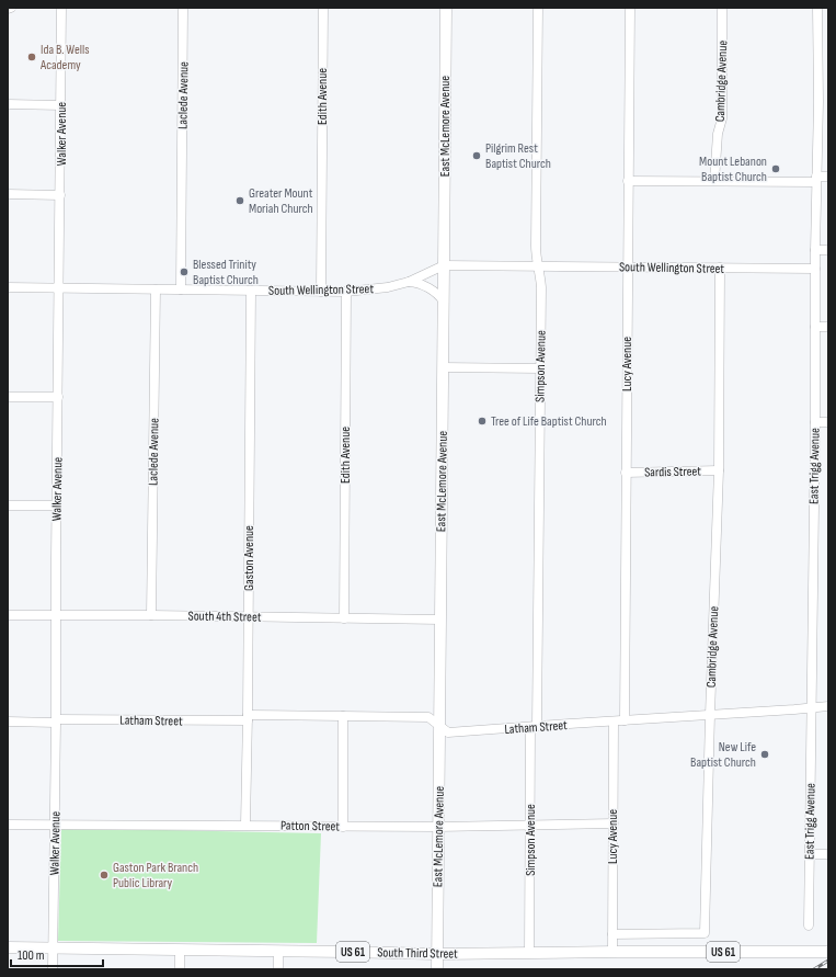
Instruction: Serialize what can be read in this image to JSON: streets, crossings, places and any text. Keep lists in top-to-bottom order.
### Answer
{
  "streets": {
    "main road": ["East McLemore Avenue", "US 61", "South Third Street"],
    "street": [
      "Cambridge Avenue",
      "Laclede Avenue",
      "Edith Avenue",
      "Walker Avenue",
      "South Wellington Street",
      "Lucy Avenue",
      "Simpson Avenue",
      "East Trigg Avenue",
      "Sardis Street",
      "Gaston Avenue",
      "South 4th Street",
      "Latham Street",
      "Patton Street"
    ]
  },
  "crossings": [
    ["Cambridge Avenue", "South Wellington Street"],
    ["Cambridge Avenue", "Lucy Avenue"],
    ["Cambridge Avenue", "Sardis Street"],
    ["Cambridge Avenue", "Latham Street"],
    ["Laclede Avenue", "South Wellington Street"],
    ["Laclede Avenue", "South 4th Street"],
    ["Edith Avenue", "South Wellington Street"],
    ["Edith Avenue", "South 4th Street"],
    ["East McLemore Avenue", "South Wellington Street"],
    ["East McLemore Avenue", "South 4th Street"],
    ["East McLemore Avenue", "Latham Street"],
    ["East McLemore Avenue", "Patton Street"],
    ["East McLemore Avenue", "South Third Street"],
    ["Walker Avenue", "South Wellington Street"],
    ["Walker Avenue", "South 4th Street"],
    ["Walker Avenue", "Latham Street"],
    ["Walker Avenue", "Patton Street"],
    ["Walker Avenue", "South Third Street"],
    ["South Wellington Street", "Lucy Avenue"],
    ["South Wellington Street", "Simpson Avenue"],
    ["South Wellington Street", "East Trigg Avenue"],
    ["South Wellington Street", "Gaston Avenue"],
    ["Lucy Avenue", "Sardis Street"],
    ["Lucy Avenue", "Latham Street"],
    ["Lucy Avenue", "Patton Street"],
    ["Lucy Avenue", "South Third Street"],
    ["Simpson Avenue", "Latham Street"],
    ["Simpson Avenue", "Patton Street"],
    ["Simpson Avenue", "South Third Street"],
    ["East Trigg Avenue", "Latham Street"],
    ["Gaston Avenue", "South 4th Street"],
    ["Gaston Avenue", "Latham Street"],
    ["Gaston Avenue", "Patton Street"]
  ],
  "places": [
    "Ida B. Wells Academy",
    "Pilgrim Rest Baptist Church",
    "Mount Lebanon Baptist Church",
    "Greater Mount Moriah Church",
    "Blessed Trinity Baptist Church",
    "Tree of Life Baptist Church",
    "New Life Baptist Church",
    "Gaston Park Branch Public Library"
  ],
  "scale_bar": "100 m"
}
